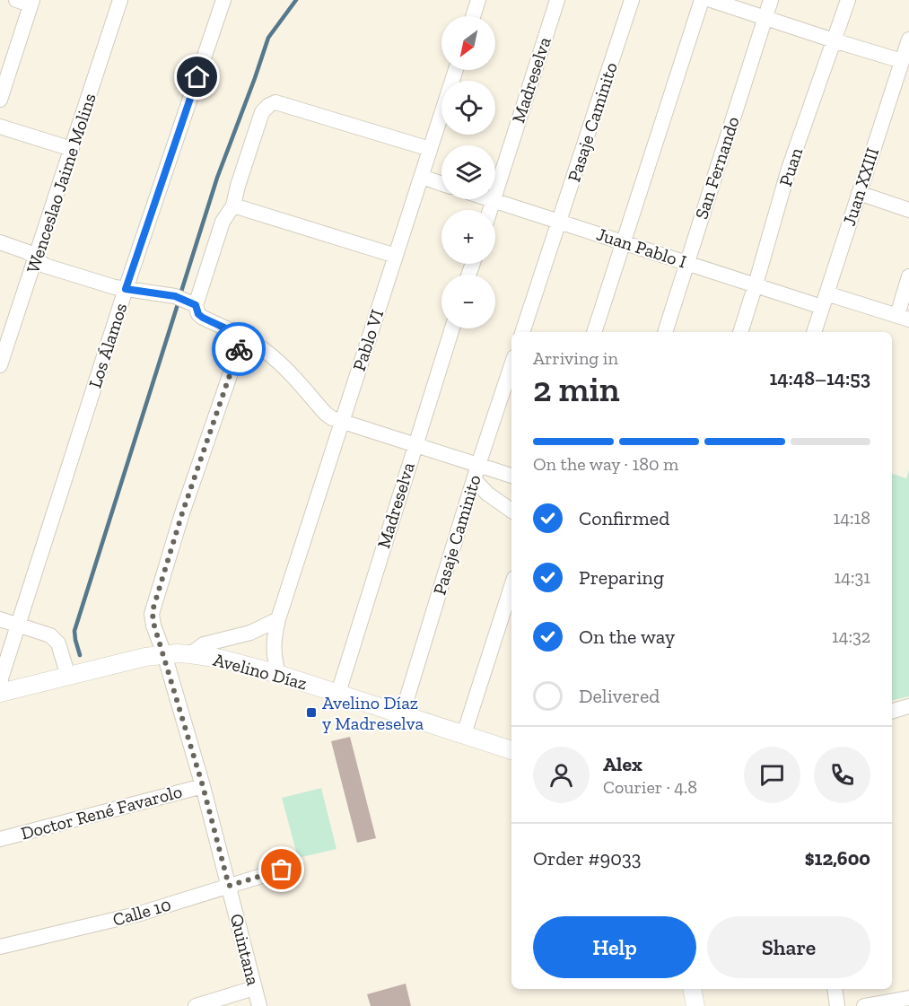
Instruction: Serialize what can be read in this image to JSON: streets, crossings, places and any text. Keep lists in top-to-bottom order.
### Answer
{
  "streets": {
    "street": [
      "Madreselva",
      "Pasaje Caminito",
      "Puan",
      "San Fernando",
      "Wenceslao Jaime Molins",
      "Juan XXIII",
      "Juan Pablo I",
      "Pablo VI",
      "Los Álamos",
      "Avelino Díaz",
      "Doctor René Favarolo",
      "Calle 10",
      "Quintana"
    ]
  },
  "crossings": [
    ["Madreselva", "Juan Pablo I"],
    ["Madreselva", "Avelino Díaz"],
    ["Pasaje Caminito", "Juan Pablo I"],
    ["Pasaje Caminito", "Avelino Díaz"],
    ["Puan", "Juan Pablo I"],
    ["San Fernando", "Juan Pablo I"],
    ["Juan XXIII", "Juan Pablo I"],
    ["Pablo VI", "Avelino Díaz"],
    ["Los Álamos", "Avelino Díaz"],
    ["Avelino Díaz", "Quintana"],
    ["Doctor René Favarolo", "Quintana"],
    ["Calle 10", "Quintana"]
  ],
  "places": {
    "transit": ["Avelino Díaz y Madreselva"]
  },
  "north": "bottom left",
  "page": {
    "map_buttons": ["+", "−"],
    "heading": ["2 min", "Arriving in", "14:48–14:53"],
    "panel": [
      "Alex",
      "Courier · 4.8",
      "Order #9033",
      "$12,600"
    ],
    "bar": "On the way · 180 m",
    "list": [
      ["Confirmed", "14:18"],
      ["Preparing", "14:31"],
      ["On the way", "14:32"],
      "Delivered"
    ],
    "buttons": ["Help", "Share"]
  }
}
